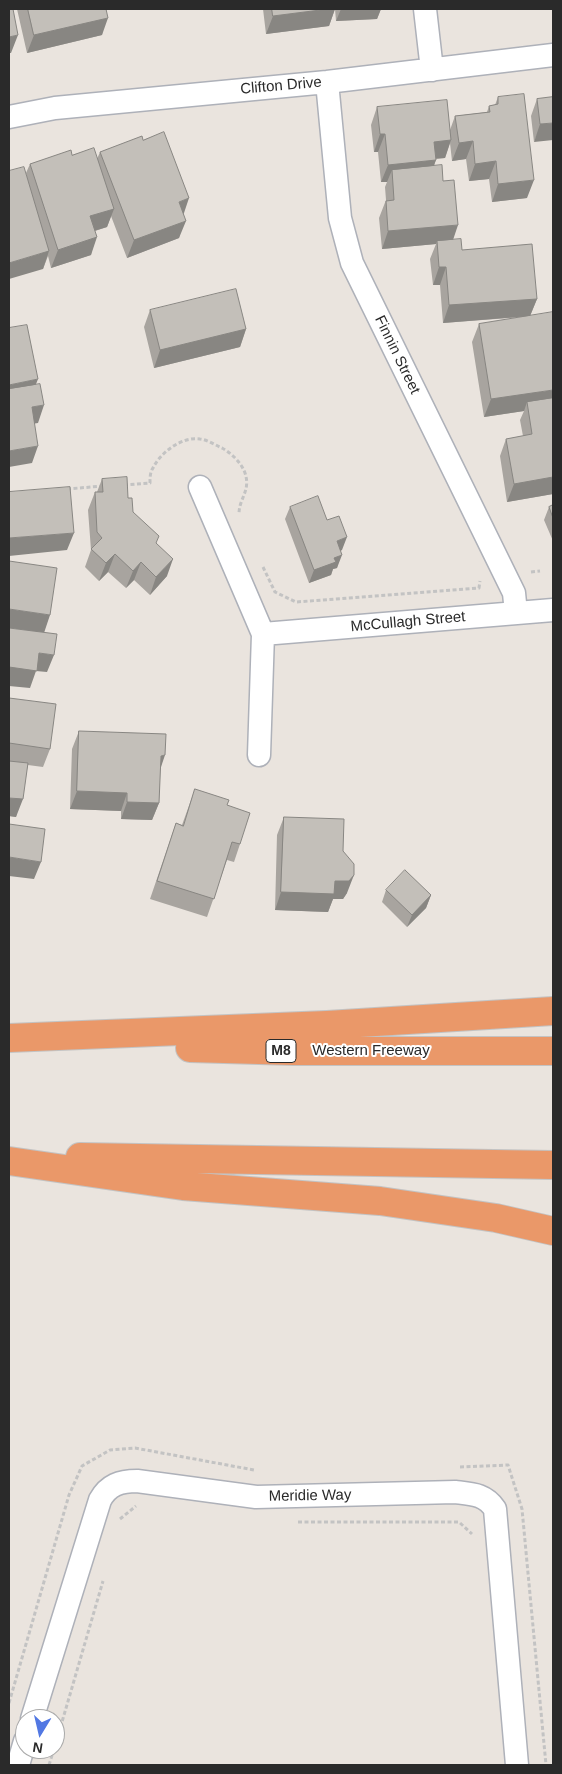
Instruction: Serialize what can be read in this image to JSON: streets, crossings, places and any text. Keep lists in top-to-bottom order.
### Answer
{
  "streets": {
    "highway": ["M8", "Western Freeway"],
    "street": [
      "Clifton Drive",
      "Finnin Street",
      "McCullagh Street",
      "Meridie Way"
    ]
  },
  "crossings": [
    ["Clifton Drive", "Finnin Street"],
    ["Finnin Street", "McCullagh Street"]
  ],
  "north": "bottom"
}
